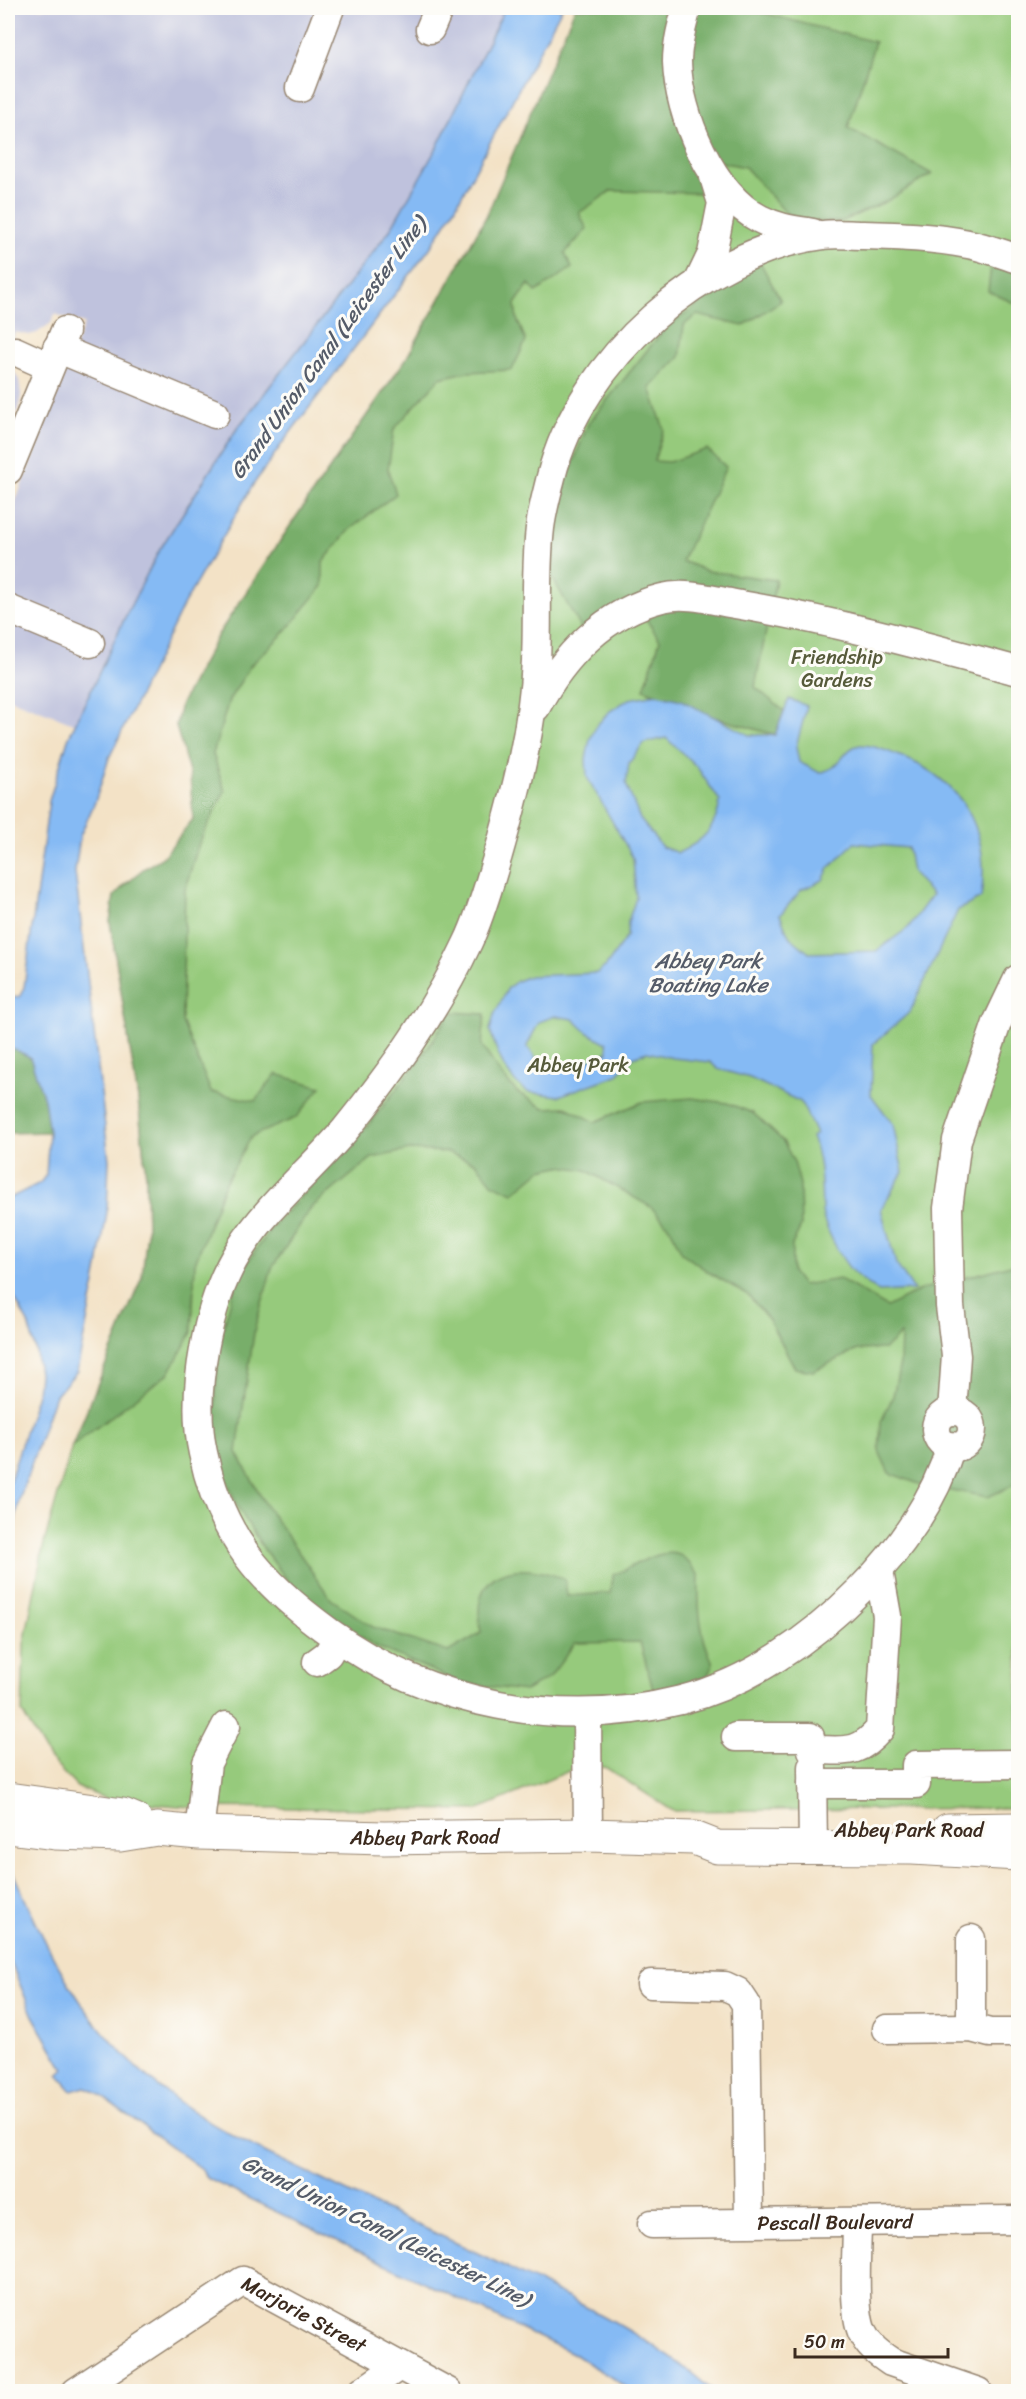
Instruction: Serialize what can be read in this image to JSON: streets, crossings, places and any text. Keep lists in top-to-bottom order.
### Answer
{
  "streets": {
    "main road": ["Abbey Park Road"],
    "street": ["Pescall Boulevard", "Marjorie Street"]
  },
  "water": ["Grand Union Canal (Leicester Line)", "Abbey Park Boating Lake"],
  "parks": ["Friendship Gardens", "Abbey Park"],
  "scale_bar": "50 m"
}
